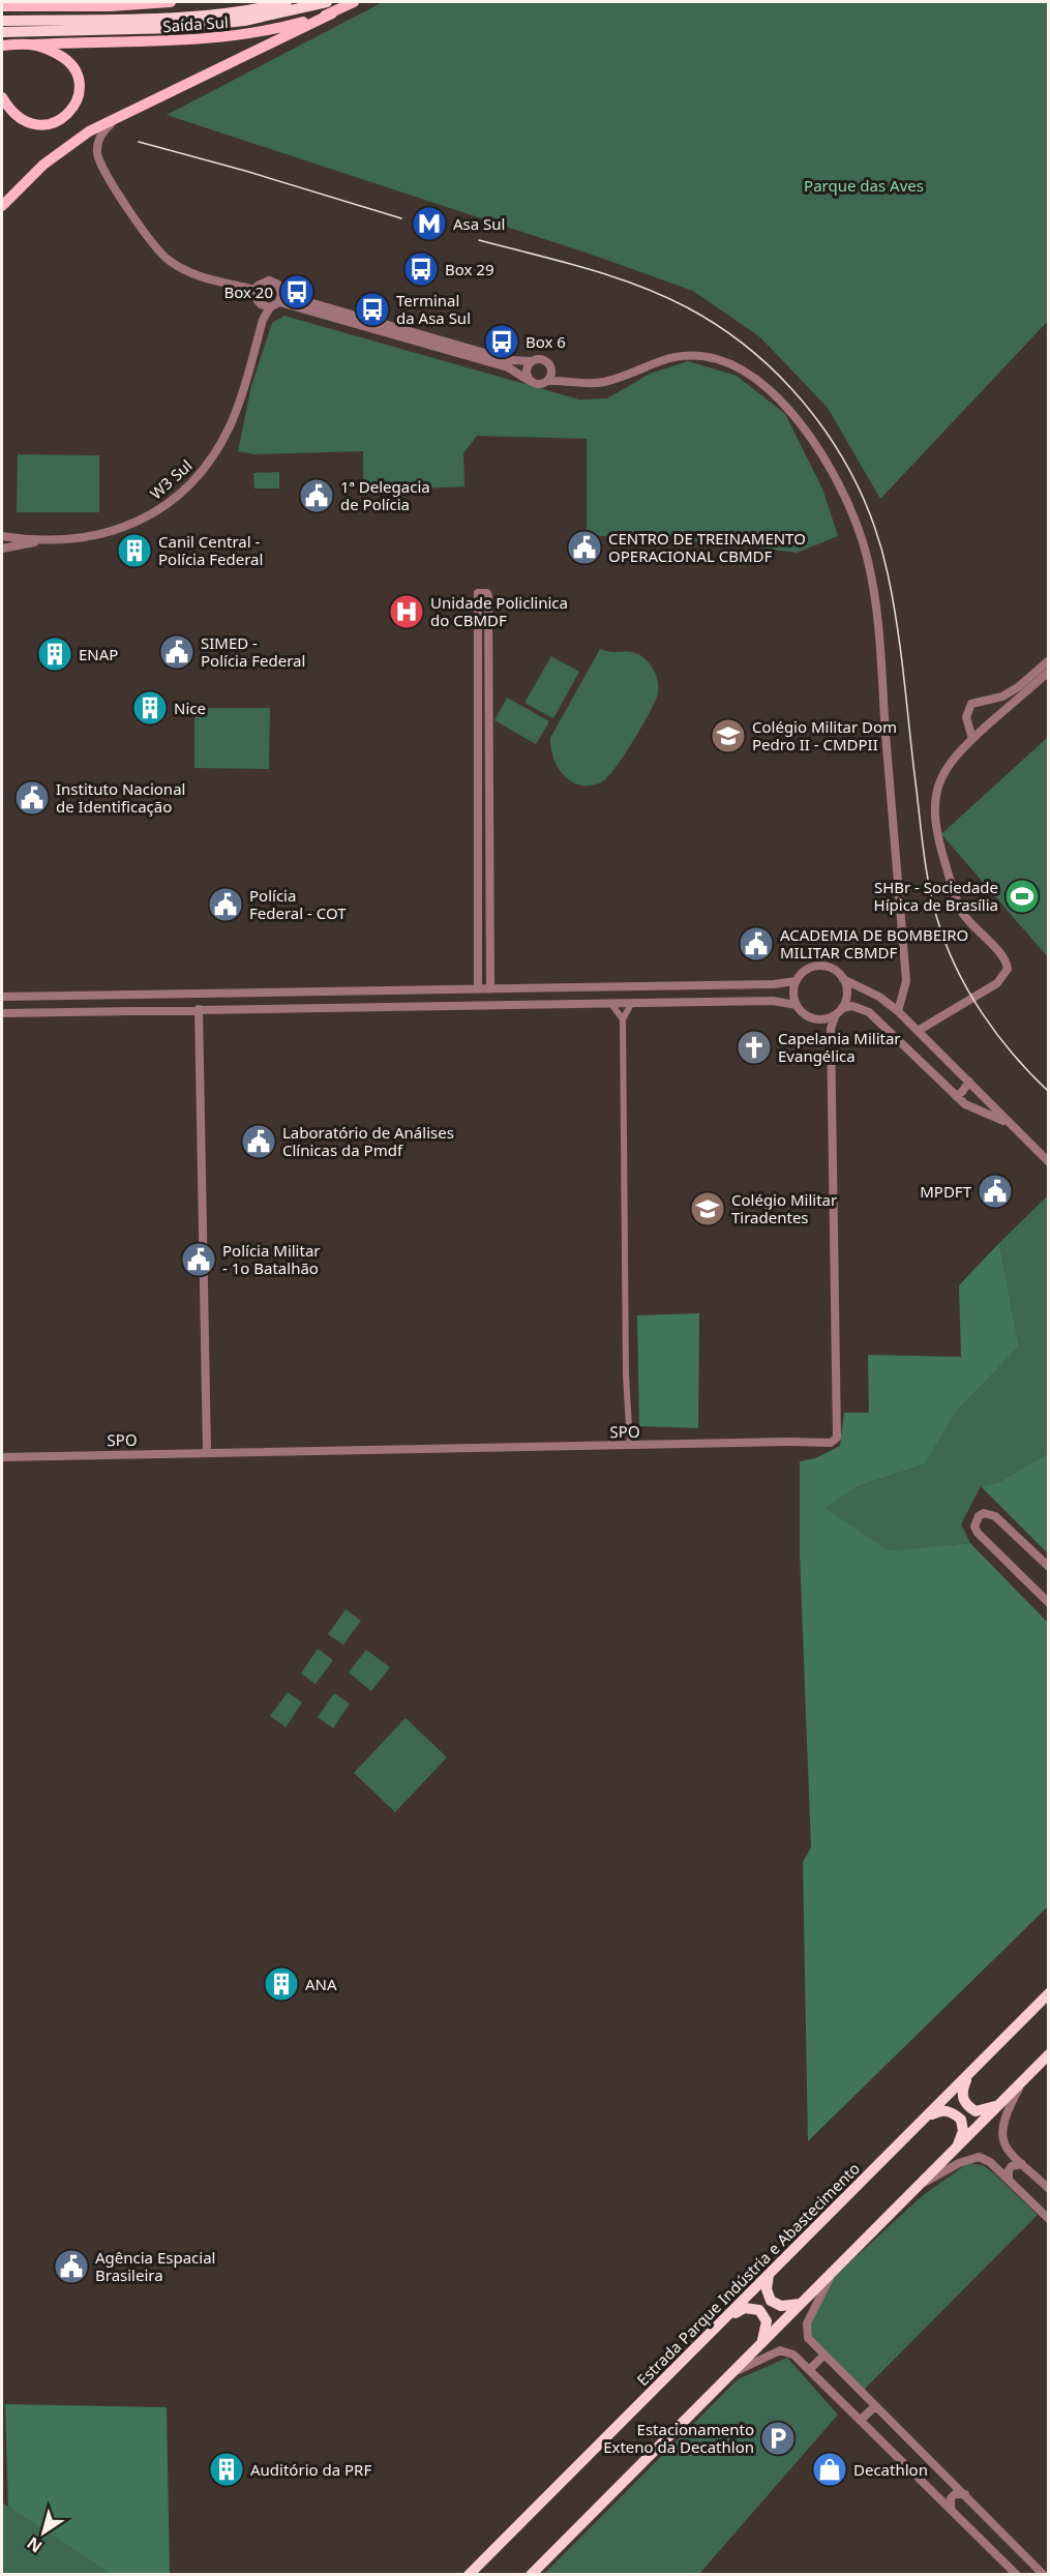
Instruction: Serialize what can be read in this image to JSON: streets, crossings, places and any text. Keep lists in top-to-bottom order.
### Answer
{
  "streets": {
    "highway": ["Estrada Parque Indústria e Abastecimento"],
    "main road": ["Saída Sul"],
    "street": ["W3 Sul", "SPO"]
  },
  "parks": ["Parque das Aves"],
  "places": {
    "metro station": ["Asa Sul"],
    "bus stop": [
      "Box 29",
      "Box 20",
      "Terminal da Asa Sul",
      "Box 6"
    ],
    "public building": [
      "1ª Delegacia de Polícia",
      "CENTRO DE TREINAMENTO OPERACIONAL CBMDF",
      "SIMED - Polícia Federal",
      "Instituto Nacional de Identificação",
      "Polícia Federal - COT",
      "ACADEMIA DE BOMBEIRO MILITAR CBMDF",
      "Laboratório de Análises Clínicas da Pmdf",
      "MPDFT",
      "Polícia Militar - 1o Batalhão",
      "Agência Espacial Brasileira"
    ],
    "building": [
      "Canil Central - Polícia Federal",
      "ENAP",
      "Nice",
      "ANA",
      "Auditório da PRF"
    ],
    "hospital": ["Unidade Policlinica do CBMDF"],
    "school or university": ["Colégio Militar Dom Pedro II - CMDPII", "Colégio Militar Tiradentes"],
    "sports": ["SHBr - Sociedade Hípica de Brasília"],
    "church": ["Capelania Militar Evangélica"],
    "parking": ["Estacionamento Exteno da Decathlon"],
    "shop": ["Decathlon"]
  },
  "north": "bottom left"
}
